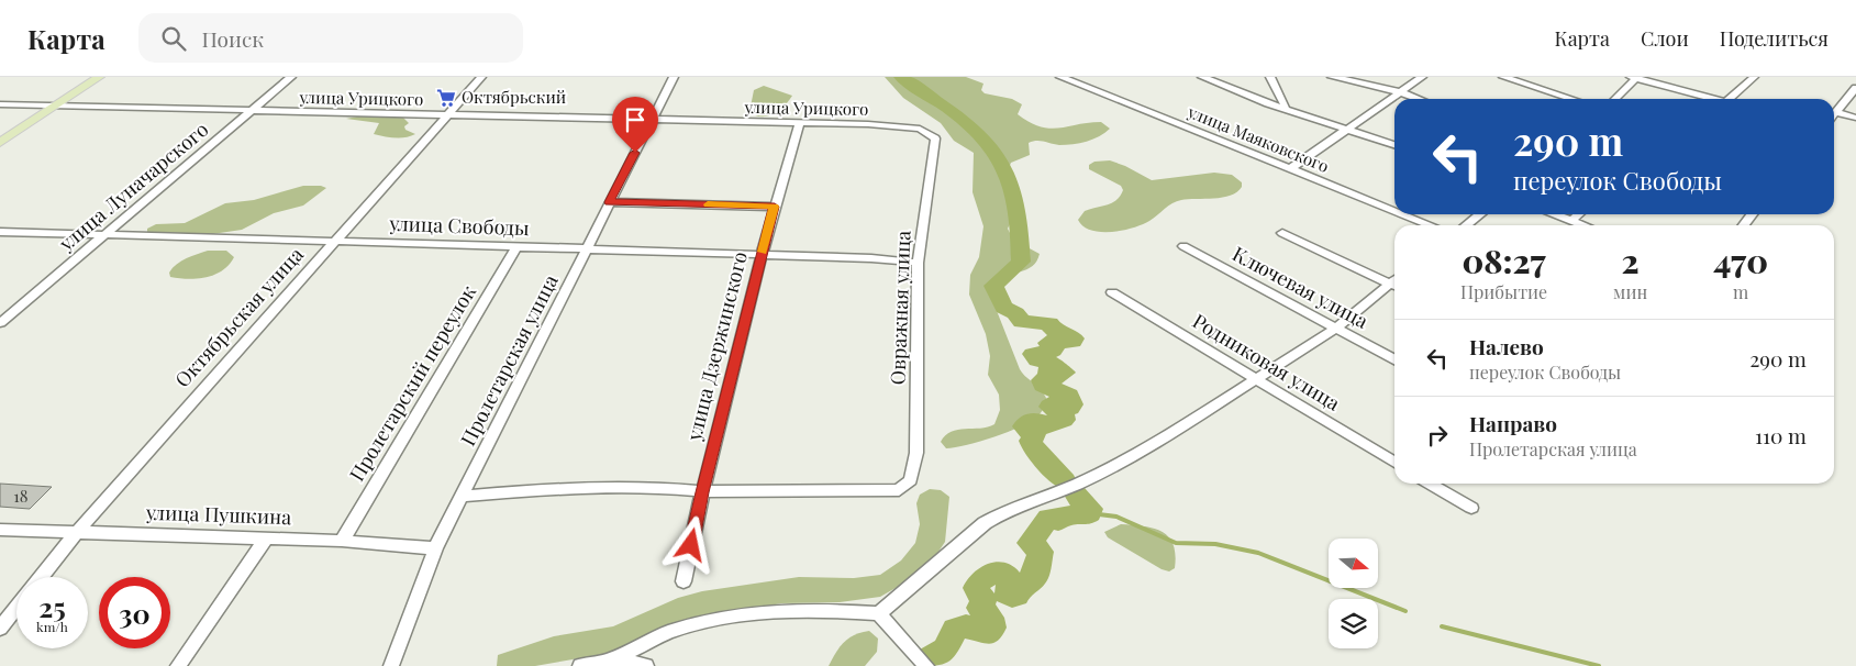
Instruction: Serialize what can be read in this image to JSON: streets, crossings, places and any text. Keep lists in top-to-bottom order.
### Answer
{
  "streets": {
    "street": [
      "улица Урицкого",
      "улица Маяковского",
      "улица Луначарского",
      "улица Свободы",
      "Ключевая улица",
      "Овражная улица",
      "Октябрьская улица",
      "улица Дзержинского",
      "Пролетарская улица",
      "Родниковая улица",
      "Пролетарский переулок",
      "улица Пушкина"
    ]
  },
  "crossings": [
    ["улица Урицкого", "улица Луначарского"],
    ["улица Урицкого", "Овражная улица"],
    ["улица Урицкого", "Октябрьская улица"],
    ["улица Урицкого", "улица Дзержинского"],
    ["улица Урицкого", "Пролетарская улица"],
    ["улица Луначарского", "улица Свободы"],
    ["улица Свободы", "Овражная улица"],
    ["улица Свободы", "Октябрьская улица"],
    ["улица Свободы", "улица Дзержинского"],
    ["улица Свободы", "Пролетарская улица"],
    ["улица Свободы", "Пролетарский переулок"],
    ["Овражная улица", "улица Дзержинского"],
    ["Октябрьская улица", "улица Пушкина"],
    ["Пролетарская улица", "улица Пушкина"],
    ["Пролетарский переулок", "улица Пушкина"]
  ],
  "places": {
    "supermarket": ["Октябрьский"]
  },
  "house_numbers": ["18"],
  "north": "right",
  "page": {
    "header": "Карта",
    "search": "Поиск",
    "nav": ["Карта", "Слои", "Поделиться"],
    "turn": ["290 m", "переулок Свободы"],
    "eta": [
      "08:27",
      "Прибытие",
      "2",
      "мин",
      "470",
      "m"
    ],
    "list": [
      {
        "name": "Налево",
        "note": "переулок Свободы",
        "value": "290 m"
      },
      {
        "name": "Направо",
        "note": "Пролетарская улица",
        "value": "110 m"
      }
    ],
    "speed": "25 km/h",
    "limit": "30"
  }
}
